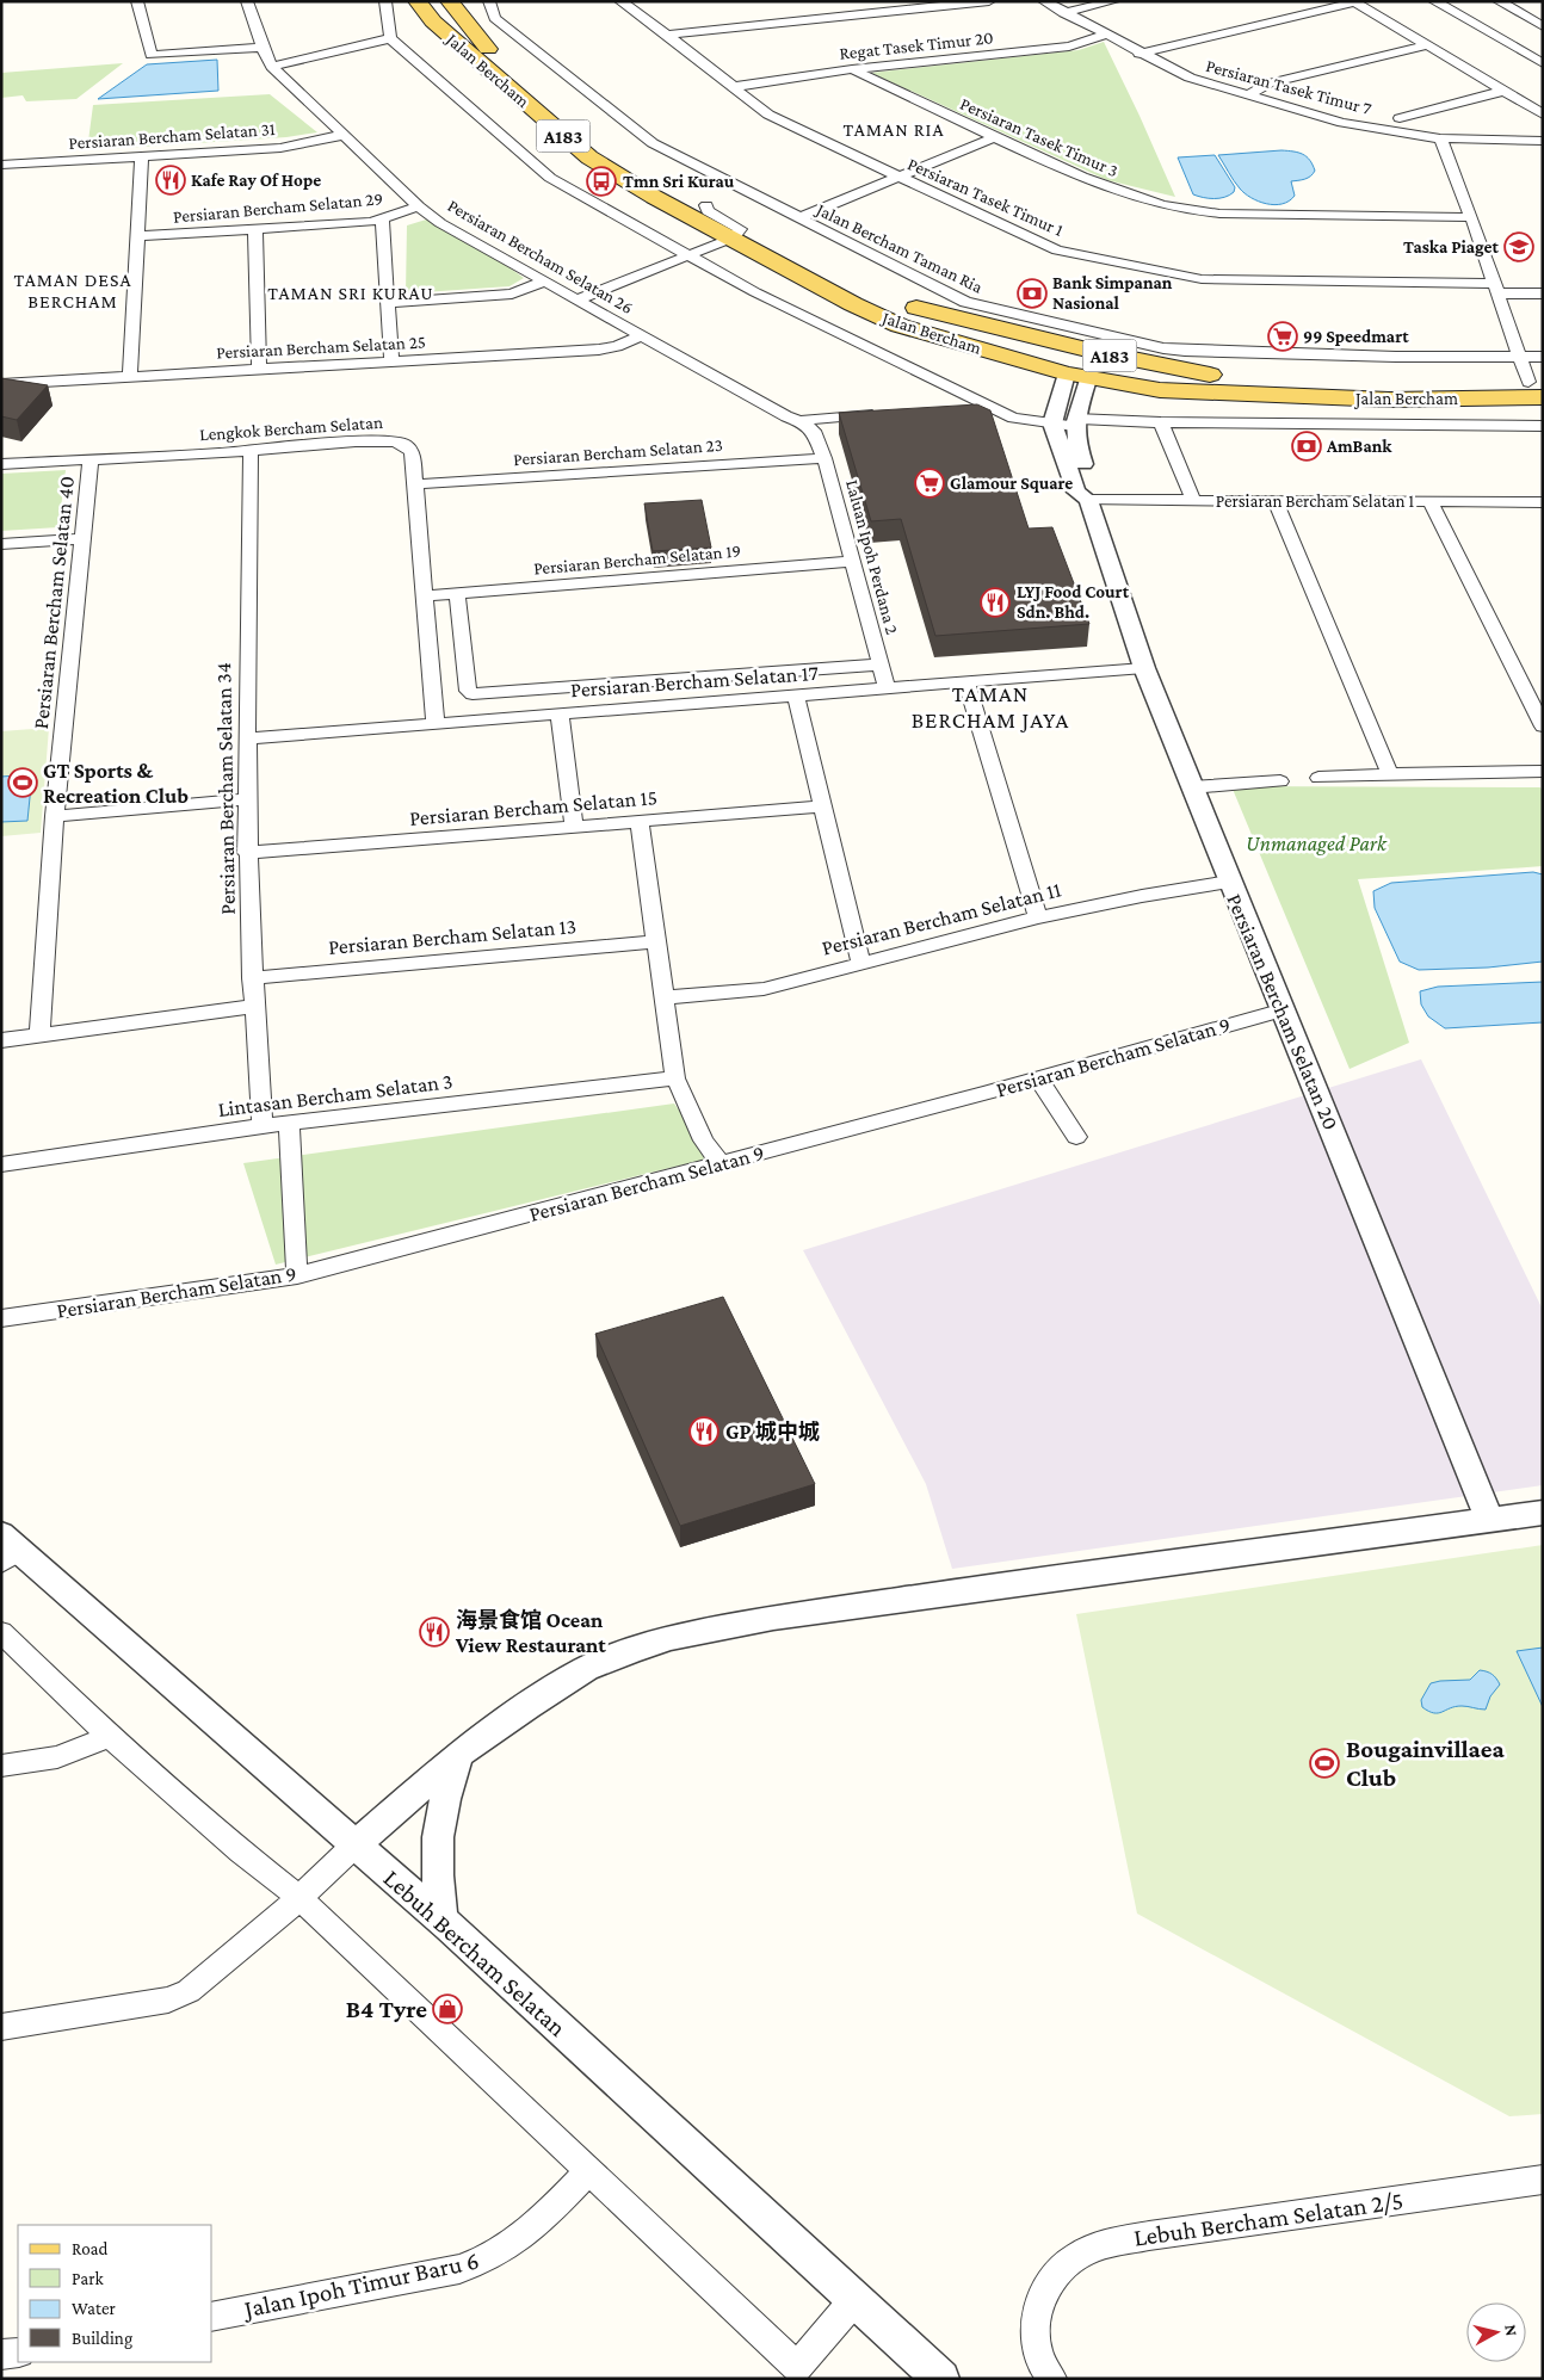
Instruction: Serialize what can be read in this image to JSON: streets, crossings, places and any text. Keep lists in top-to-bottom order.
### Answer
{
  "streets": {
    "main road": ["Jalan Bercham", "A183"],
    "street": [
      "Regat Tasek Timur 20",
      "Persiaran Tasek Timur 7",
      "Persiaran Bercham Selatan 31",
      "Persiaran Tasek Timur 3",
      "Persiaran Tasek Timur 1",
      "Persiaran Bercham Selatan 29",
      "Jalan Bercham Taman Ria",
      "Persiaran Bercham Selatan 26",
      "Persiaran Bercham Selatan 25",
      "Lengkok Bercham Selatan",
      "Persiaran Bercham Selatan 23",
      "Persiaran Bercham Selatan 1",
      "Laluan Ipoh Perdana 2",
      "Persiaran Bercham Selatan 19",
      "Persiaran Bercham Selatan 40",
      "Persiaran Bercham Selatan 17",
      "Persiaran Bercham Selatan 34",
      "Persiaran Bercham Selatan 15",
      "Persiaran Bercham Selatan 11",
      "Persiaran Bercham Selatan 13",
      "Persiaran Bercham Selatan 20",
      "Persiaran Bercham Selatan 9",
      "Lintasan Bercham Selatan 3",
      "Lebuh Bercham Selatan",
      "Lebuh Bercham Selatan 2/5",
      "Jalan Ipoh Timur Baru 6"
    ]
  },
  "crossings": [
    ["Regat Tasek Timur 20", "Persiaran Tasek Timur 7"],
    ["Regat Tasek Timur 20", "Persiaran Tasek Timur 3"],
    ["Regat Tasek Timur 20", "Persiaran Tasek Timur 1"],
    ["Persiaran Bercham Selatan 31", "Persiaran Bercham Selatan 26"],
    ["Persiaran Bercham Selatan 29", "Persiaran Bercham Selatan 26"],
    ["Persiaran Bercham Selatan 26", "Persiaran Bercham Selatan 25"],
    ["Persiaran Bercham Selatan 26", "Laluan Ipoh Perdana 2"],
    ["Lengkok Bercham Selatan", "Persiaran Bercham Selatan 23"],
    ["Lengkok Bercham Selatan", "Persiaran Bercham Selatan 19"],
    ["Lengkok Bercham Selatan", "Persiaran Bercham Selatan 40"],
    ["Lengkok Bercham Selatan", "Persiaran Bercham Selatan 17"],
    ["Lengkok Bercham Selatan", "Persiaran Bercham Selatan 34"],
    ["Persiaran Bercham Selatan 23", "Laluan Ipoh Perdana 2"],
    ["Persiaran Bercham Selatan 1", "Persiaran Bercham Selatan 20"],
    ["Laluan Ipoh Perdana 2", "Persiaran Bercham Selatan 19"],
    ["Laluan Ipoh Perdana 2", "Persiaran Bercham Selatan 17"],
    ["Persiaran Bercham Selatan 17", "Persiaran Bercham Selatan 34"],
    ["Persiaran Bercham Selatan 17", "Persiaran Bercham Selatan 20"],
    ["Persiaran Bercham Selatan 34", "Persiaran Bercham Selatan 15"],
    ["Persiaran Bercham Selatan 34", "Persiaran Bercham Selatan 13"],
    ["Persiaran Bercham Selatan 34", "Lintasan Bercham Selatan 3"],
    ["Persiaran Bercham Selatan 11", "Persiaran Bercham Selatan 20"],
    ["Persiaran Bercham Selatan 20", "Persiaran Bercham Selatan 9"]
  ],
  "districts": [
    "TAMAN RIA",
    "TAMAN DESA BERCHAM",
    "TAMAN SRI KURAU",
    "TAMAN BERCHAM JAYA"
  ],
  "parks": ["Unmanaged Park"],
  "places": {
    "restaurant": [
      "Kafe Ray Of Hope",
      "LYJ Food Court Sdn. Bhd.",
      "GP 城中城",
      "海景食馆 Ocean View Restaurant"
    ],
    "bus stop": ["Tmn Sri Kurau"],
    "school or university": ["Taska Piaget"],
    "bank": ["Bank Simpanan Nasional", "AmBank"],
    "supermarket": ["99 Speedmart", "Glamour Square"],
    "sports": ["GT Sports & Recreation Club", "Bougainvillaea Club"],
    "shop": ["B4 Tyre"]
  },
  "legend": [
    "Road",
    "Park",
    "Water",
    "Building"
  ],
  "north": "right"
}
